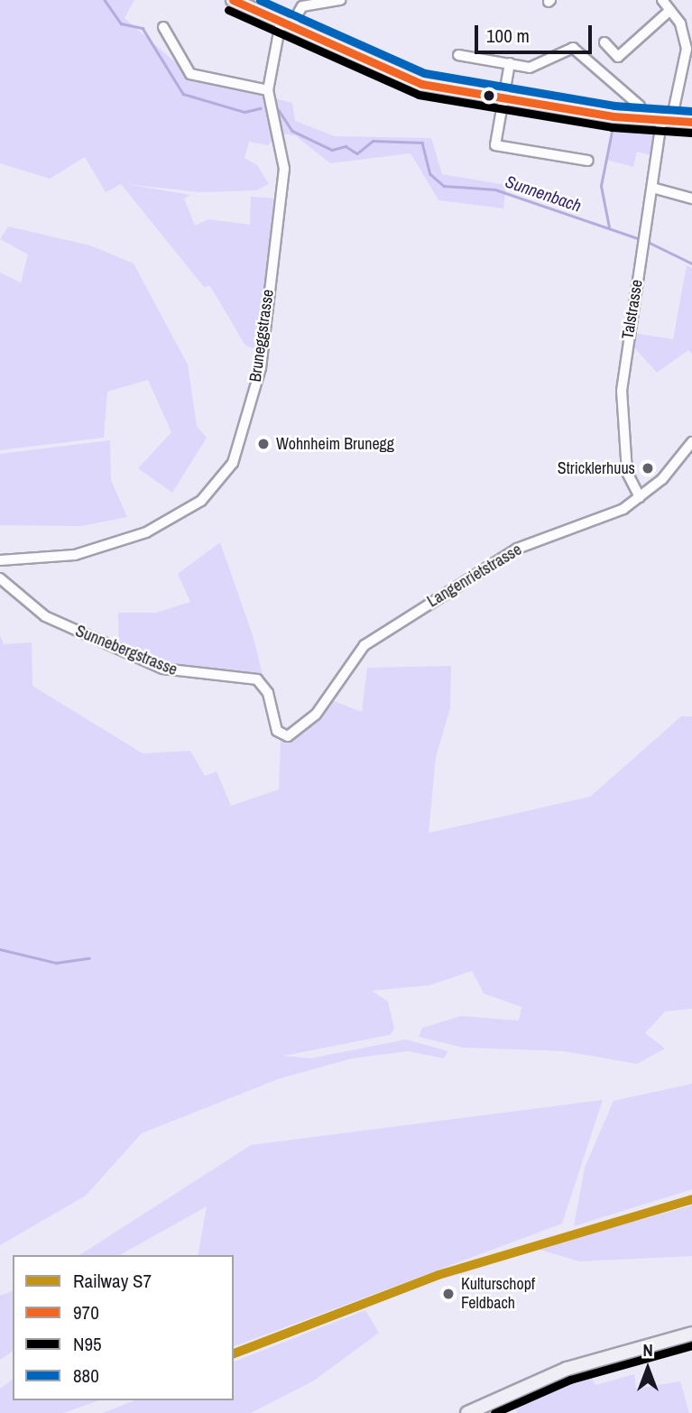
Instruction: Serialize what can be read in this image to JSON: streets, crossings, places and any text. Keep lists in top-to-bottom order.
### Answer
{
  "streets": {
    "street": [
      "Talstrasse",
      "Bruneggstrasse",
      "Langenrietstrasse",
      "Sunnebergstrasse"
    ]
  },
  "crossings": [
    ["Talstrasse", "Langenrietstrasse"],
    ["Langenrietstrasse", "Sunnebergstrasse"]
  ],
  "water": ["Sunnenbach"],
  "places": ["Wohnheim Brunegg", "Stricklerhuus", "Kulturschopf Feldbach"],
  "lines": [
    "transit line 970",
    "transit line 880",
    "transit line N95",
    "rail line S7"
  ],
  "legend": [
    "Railway S7",
    "970",
    "N95",
    "880"
  ],
  "scale_bar": "100 m",
  "north": "top"
}
